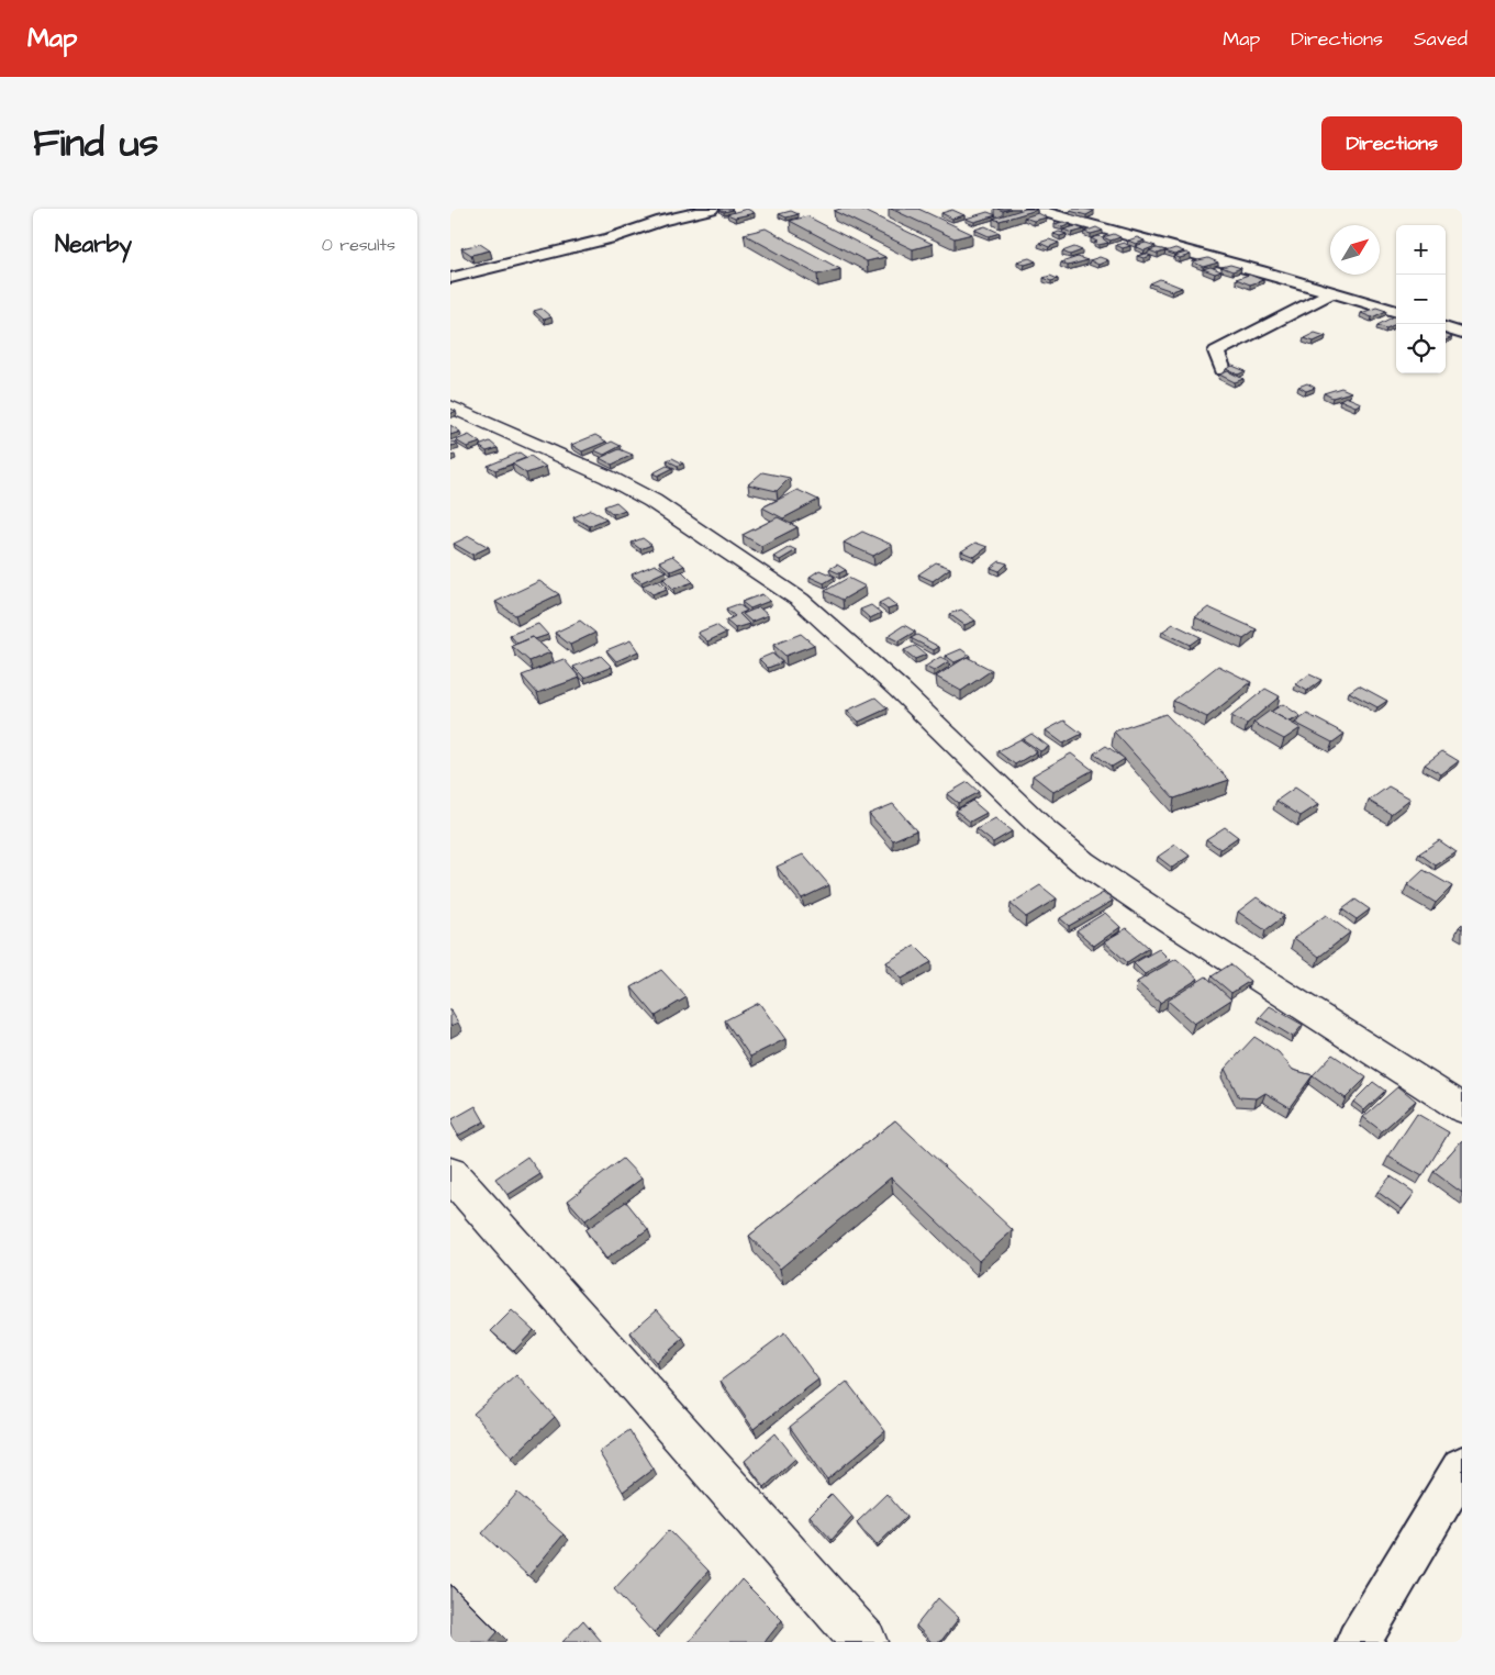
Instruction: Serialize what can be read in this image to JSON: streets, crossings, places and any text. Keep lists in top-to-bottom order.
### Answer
{
  "north": "top right",
  "page": {
    "header": "Map",
    "nav": ["Map", "Directions", "Saved"],
    "title": "Find us",
    "buttons": "Directions",
    "heading": ["Nearby", "0 results"],
    "map_buttons": ["+", "−"]
  }
}
